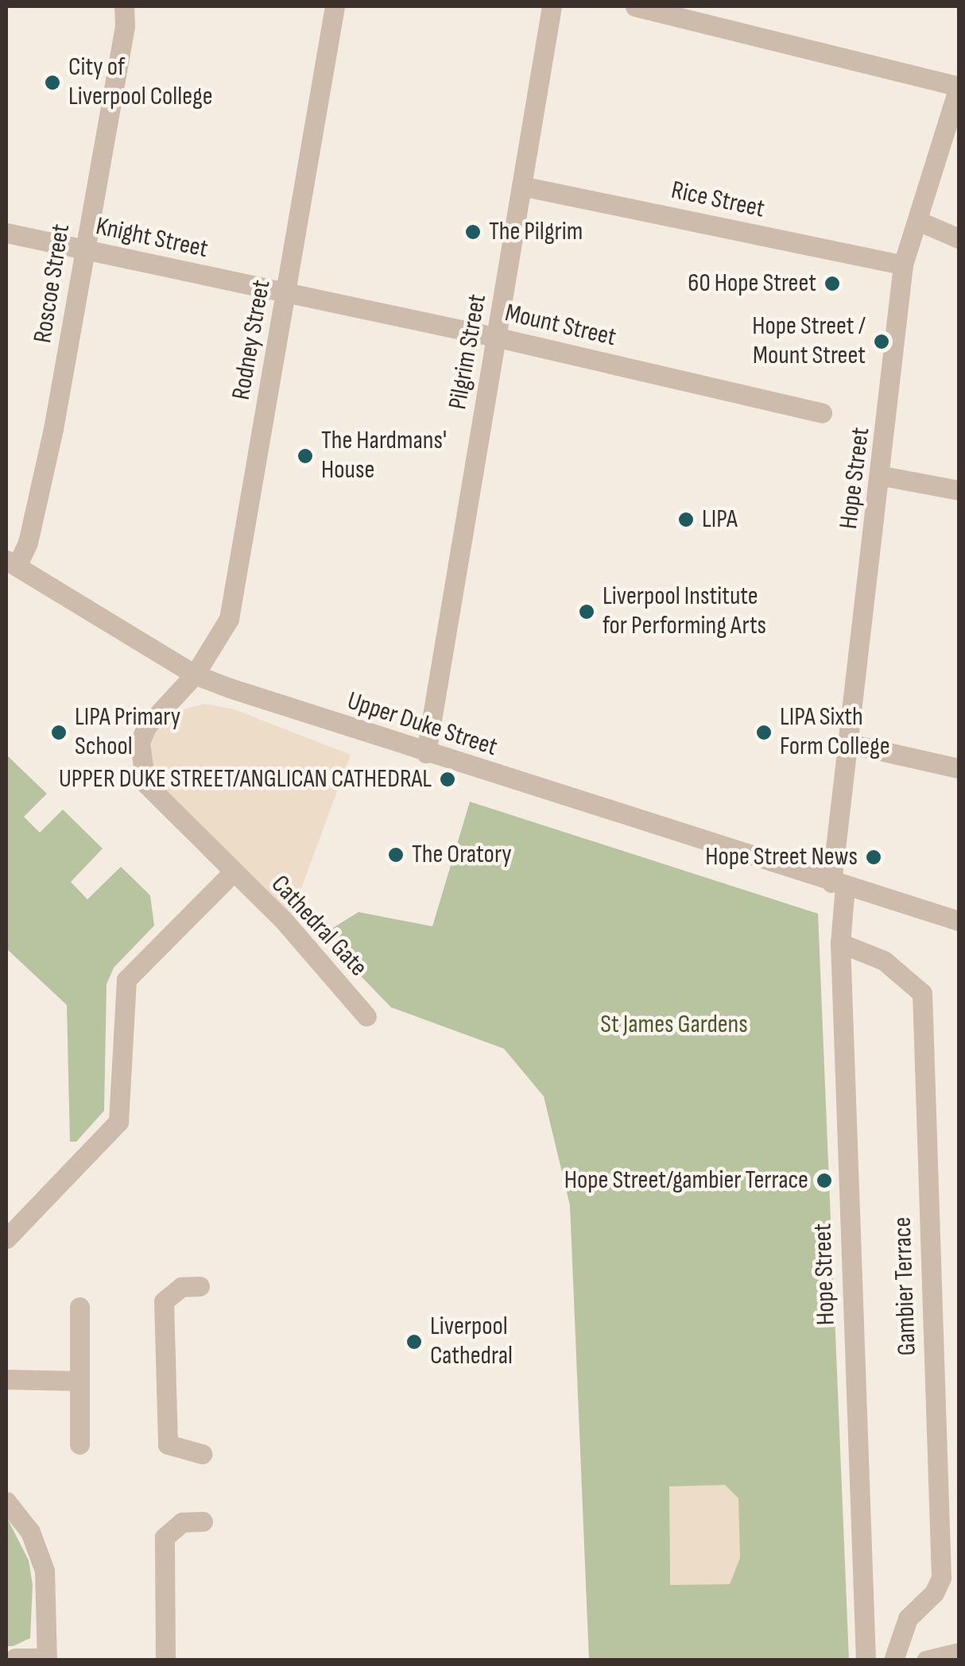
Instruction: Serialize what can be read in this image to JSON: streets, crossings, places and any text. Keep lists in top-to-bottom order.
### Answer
{
  "streets": {
    "street": [
      "Rice Street",
      "Knight Street",
      "Roscoe Street",
      "Mount Street",
      "Rodney Street",
      "Pilgrim Street",
      "Hope Street",
      "Upper Duke Street",
      "Cathedral Gate",
      "Gambier Terrace"
    ]
  },
  "crossings": [
    ["Rice Street", "Pilgrim Street"],
    ["Rice Street", "Hope Street"],
    ["Knight Street", "Roscoe Street"],
    ["Knight Street", "Mount Street"],
    ["Knight Street", "Rodney Street"],
    ["Roscoe Street", "Upper Duke Street"],
    ["Mount Street", "Rodney Street"],
    ["Mount Street", "Pilgrim Street"],
    ["Rodney Street", "Upper Duke Street"],
    ["Rodney Street", "Cathedral Gate"],
    ["Pilgrim Street", "Upper Duke Street"],
    ["Hope Street", "Upper Duke Street"],
    ["Hope Street", "Gambier Terrace"],
    ["Upper Duke Street", "Cathedral Gate"]
  ],
  "parks": ["St James Gardens"],
  "places": [
    "City of Liverpool College",
    "The Pilgrim",
    "60 Hope Street",
    "Hope Street / Mount Street",
    "The Hardmans' House",
    "LIPA",
    "Liverpool Institute for Performing Arts",
    "LIPA Primary School",
    "LIPA Sixth Form College",
    "UPPER DUKE STREET/ANGLICAN CATHEDRAL",
    "The Oratory",
    "Hope Street News",
    "Hope Street/gambier Terrace",
    "Liverpool Cathedral"
  ]
}
